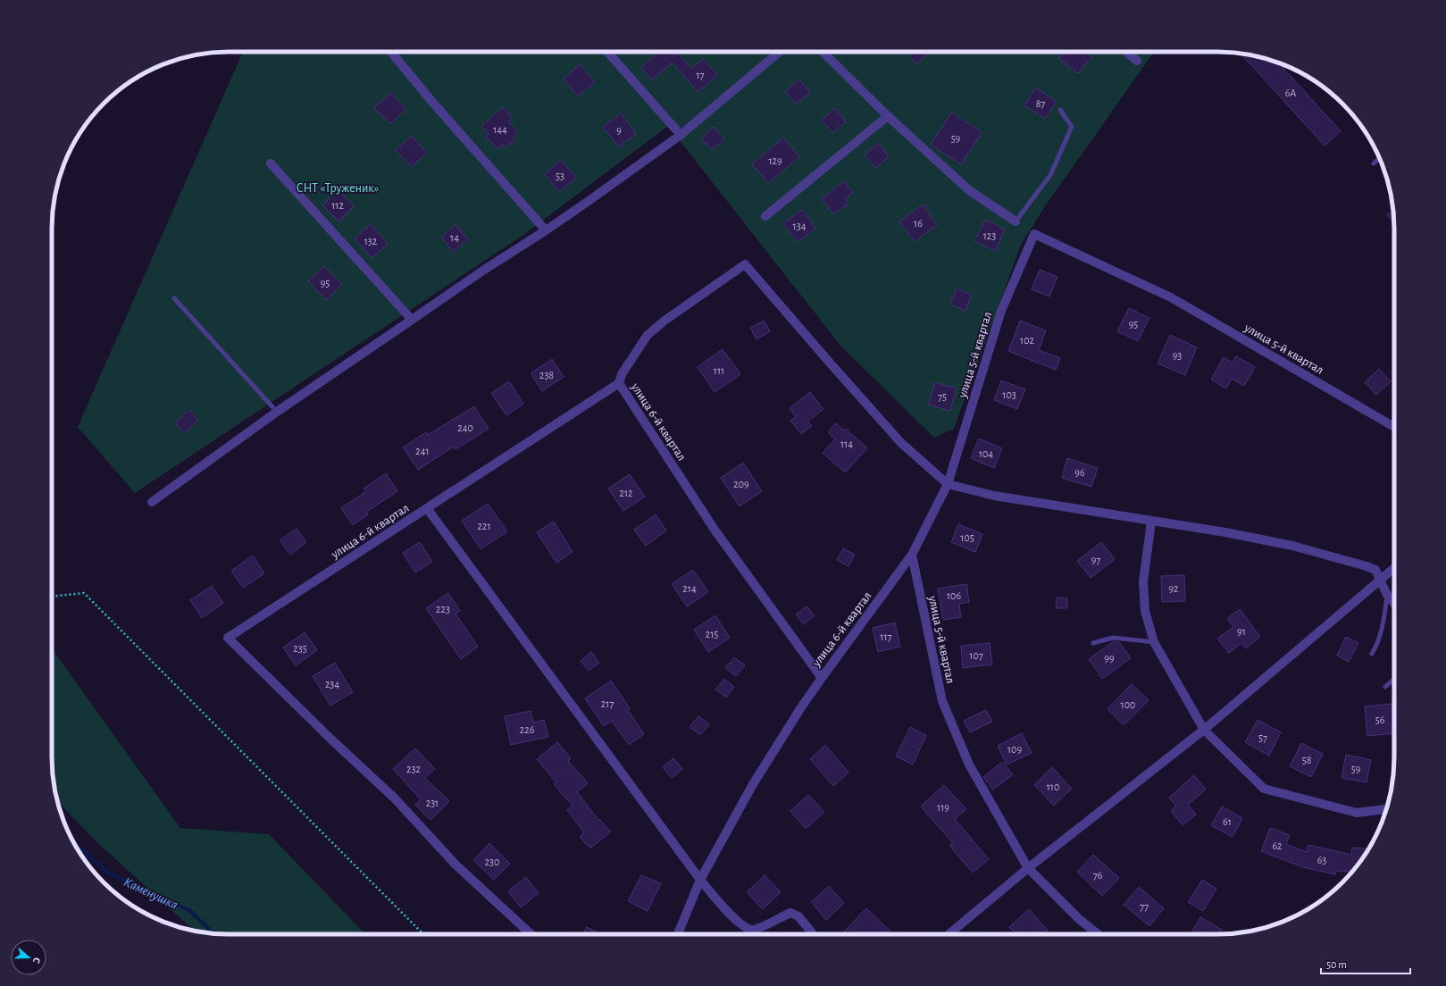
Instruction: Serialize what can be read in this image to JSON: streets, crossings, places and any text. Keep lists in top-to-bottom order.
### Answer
{
  "streets": {
    "street": ["улица 5-й квартал", "улица 6-й квартал"]
  },
  "crossings": [
    ["улица 5-й квартал", "улица 6-й квартал"]
  ],
  "water": ["Каменушка"],
  "parks": ["СНТ «Труженик»"],
  "house_numbers": [
    "17",
    "6А",
    "87",
    "144",
    "9",
    "59",
    "129",
    "53",
    "112",
    "16",
    "134",
    "123",
    "14",
    "132",
    "95",
    "95",
    "102",
    "93",
    "111",
    "238",
    "103",
    "75",
    "240",
    "114",
    "241",
    "104",
    "96",
    "209",
    "212",
    "221",
    "105",
    "97",
    "214",
    "92",
    "106",
    "223",
    "91",
    "215",
    "117",
    "235",
    "107",
    "99",
    "234",
    "217",
    "100",
    "56",
    "226",
    "57",
    "109",
    "58",
    "232",
    "59",
    "110",
    "231",
    "119",
    "61",
    "62",
    "63",
    "230",
    "76",
    "77"
  ],
  "scale_bar": "50 m",
  "north": "right"
}
